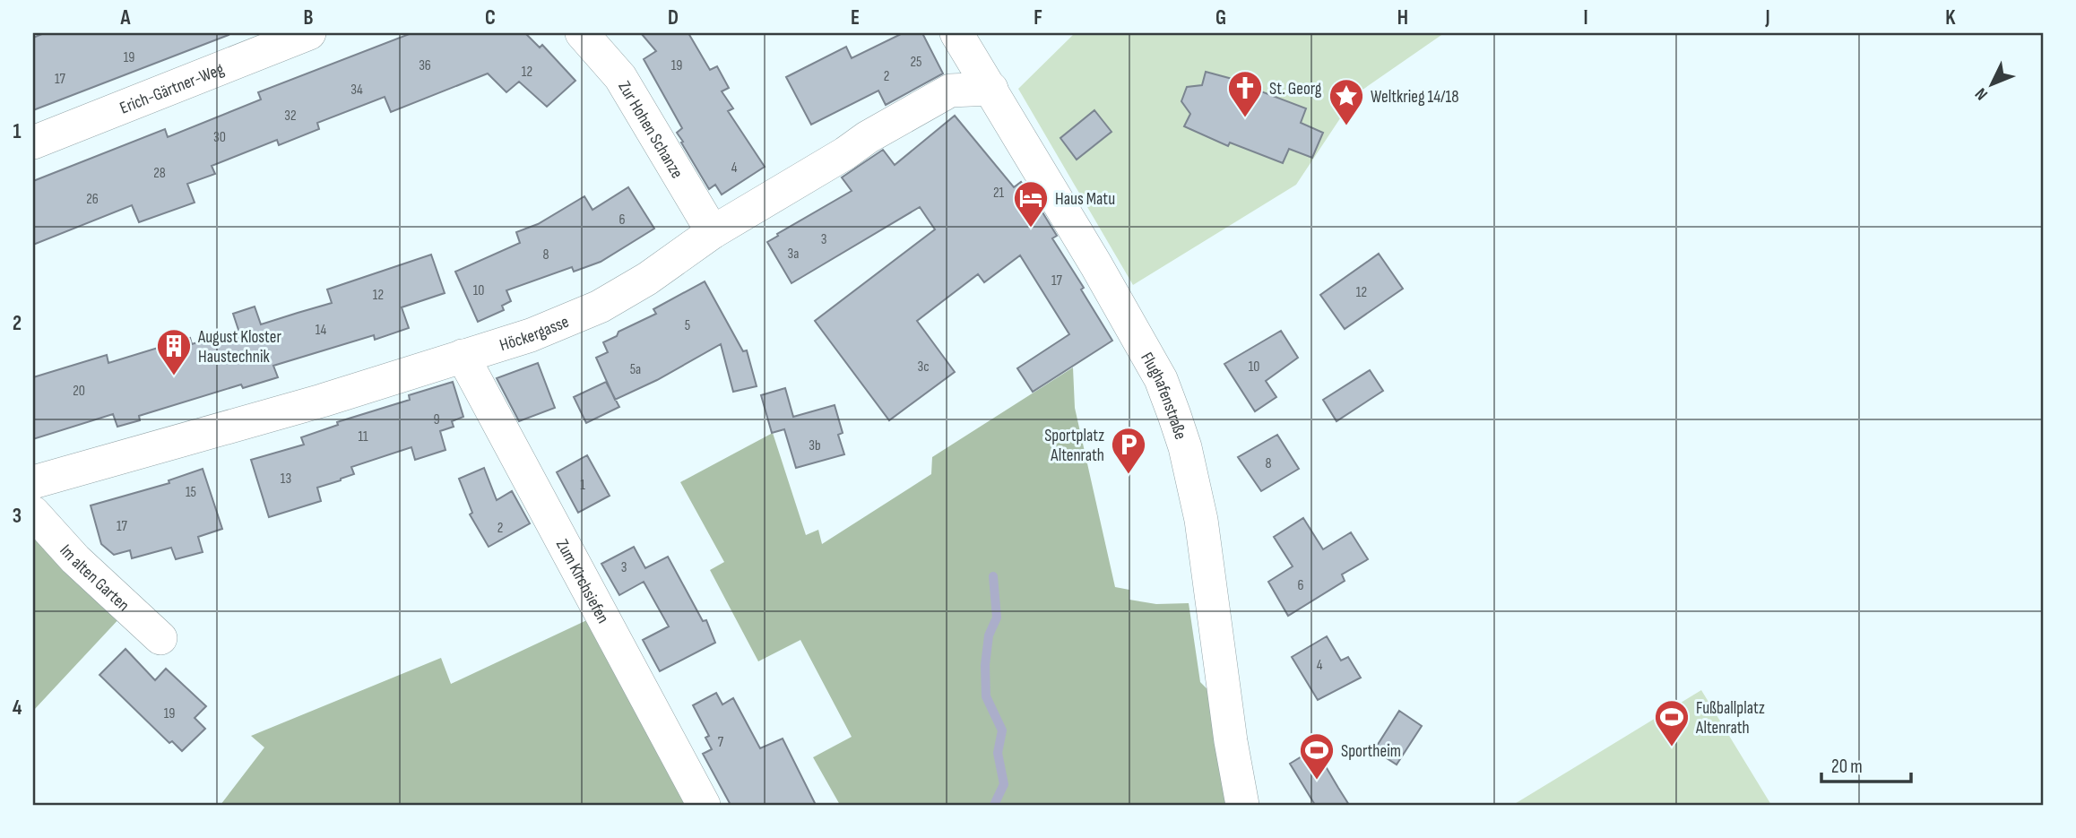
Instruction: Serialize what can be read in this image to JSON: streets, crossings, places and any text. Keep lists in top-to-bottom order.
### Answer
{
  "streets": {
    "street": [
      "Erich-Gärtner-Weg",
      "Zur Hohen Schanze",
      "Höckergasse",
      "Flughafenstraße",
      "Im alten Garten",
      "Zum Kirchsiefen"
    ]
  },
  "crossings": [
    ["Zur Hohen Schanze", "Höckergasse"],
    ["Höckergasse", "Flughafenstraße"],
    ["Höckergasse", "Zum Kirchsiefen"]
  ],
  "places": {
    "church": ["St. Georg"],
    "place": ["Weltkrieg 14/18"],
    "hotel": ["Haus Matu"],
    "building": ["August Kloster Haustechnik"],
    "parking": ["Sportplatz Altenrath"],
    "sports": ["Fußballplatz Altenrath", "Sportheim"]
  },
  "house_numbers": [
    "19",
    "25",
    "36",
    "19",
    "12",
    "2",
    "17",
    "34",
    "32",
    "30",
    "4",
    "28",
    "21",
    "26",
    "6",
    "3",
    "3a",
    "8",
    "17",
    "10",
    "12",
    "12",
    "5",
    "14",
    "3c",
    "10",
    "5a",
    "20",
    "9",
    "11",
    "3b",
    "8",
    "13",
    "1",
    "15",
    "17",
    "2",
    "3",
    "6",
    "4",
    "19",
    "7"
  ],
  "scale_bar": "20 m",
  "north": "bottom left",
  "grid": {
    "columns": [
      "A",
      "B",
      "C",
      "D",
      "E",
      "F",
      "G",
      "H",
      "I",
      "J",
      "K"
    ],
    "rows": [
      "1",
      "2",
      "3",
      "4"
    ]
  }
}
